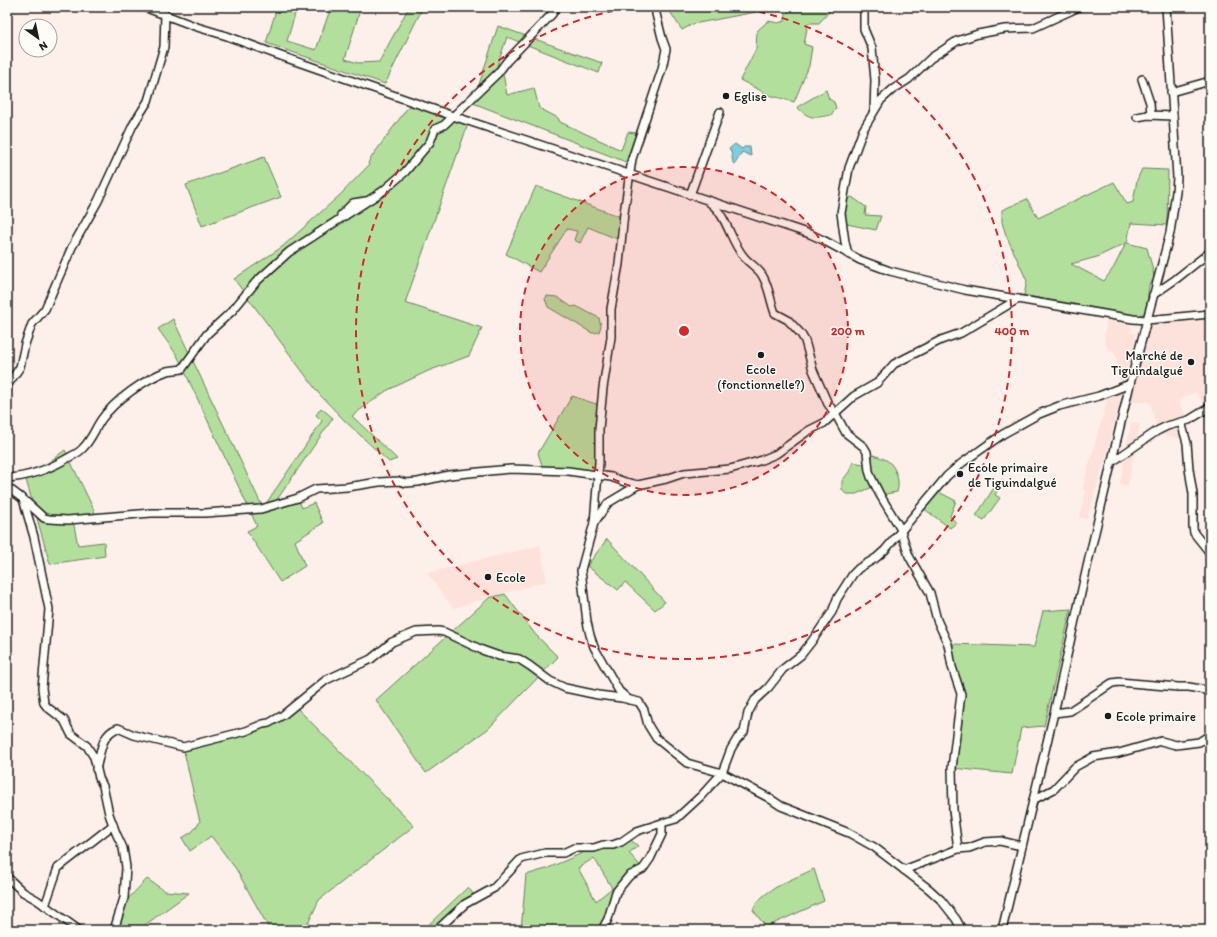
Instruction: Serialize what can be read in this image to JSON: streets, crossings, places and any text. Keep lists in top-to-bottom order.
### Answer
{
  "places": [
    "Eglise",
    "Ecole (fonctionnelle?)",
    "Marché de Tiguindalgué",
    "Ecole primaire de Tiguindalgué",
    "Ecole",
    "Ecole primaire"
  ],
  "north": "bottom right",
  "rings": ["200 m", "400 m"]
}
